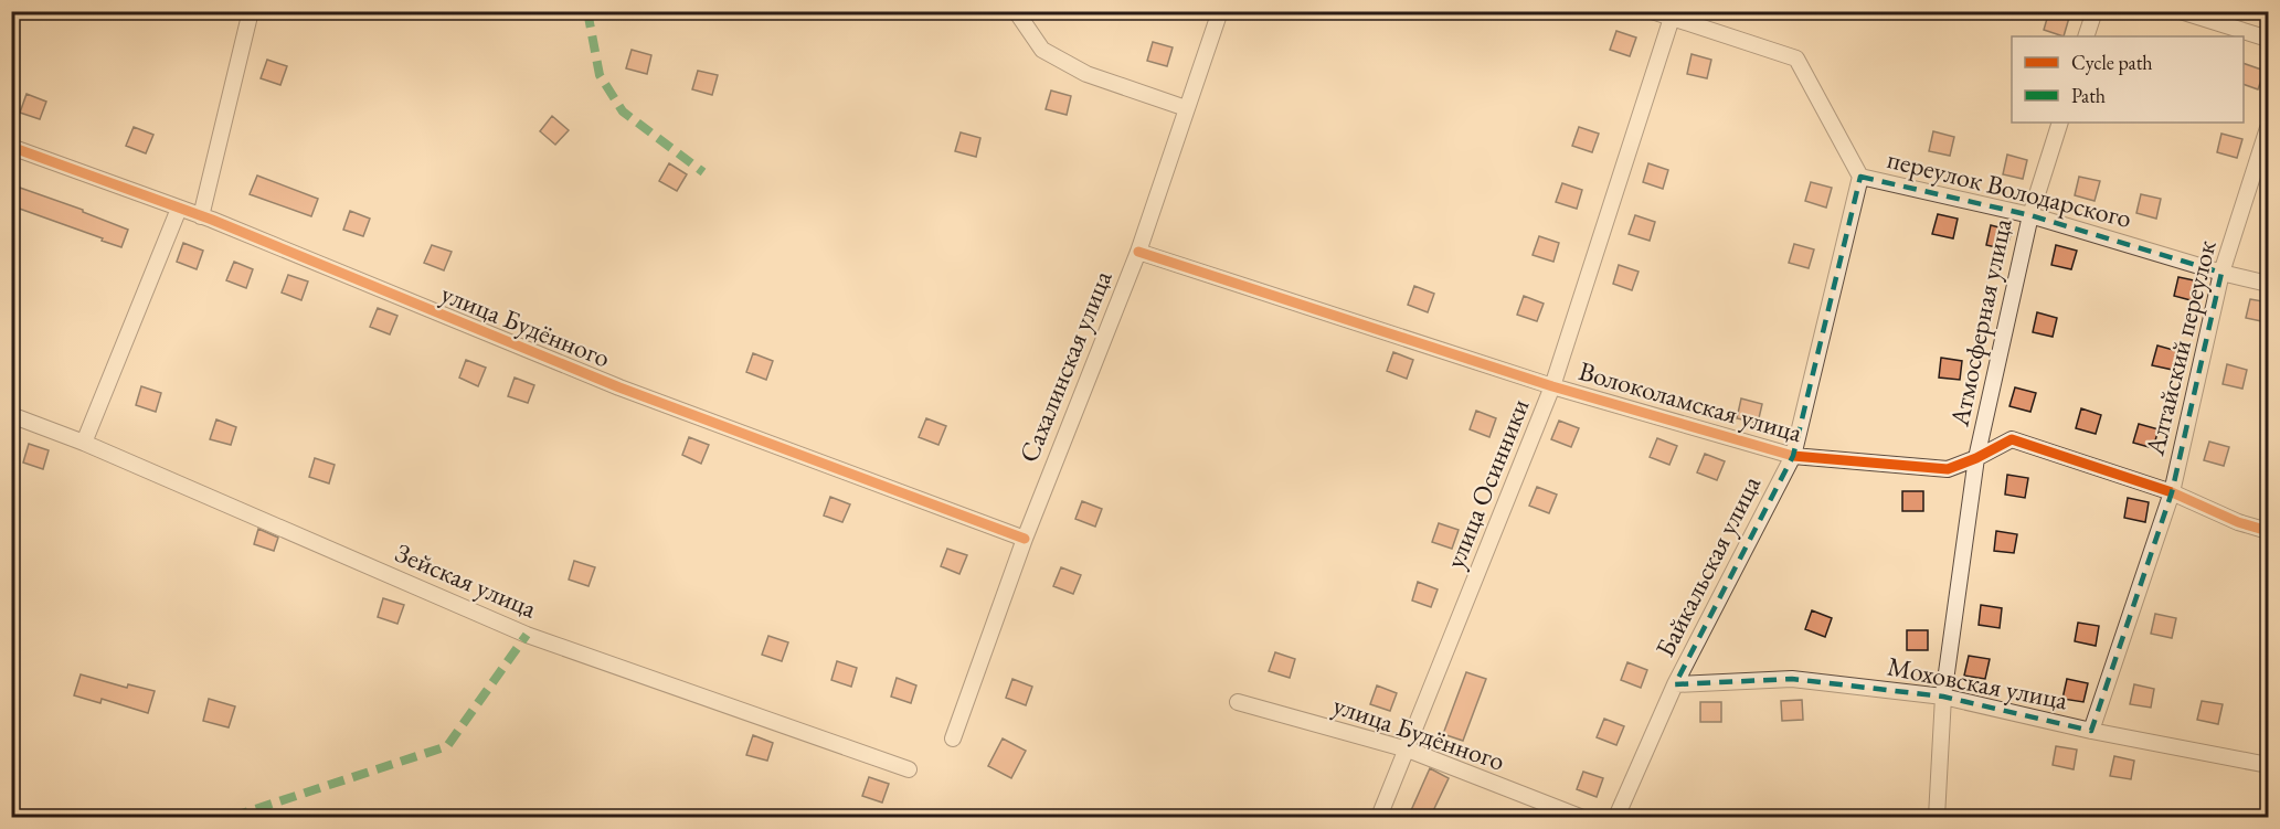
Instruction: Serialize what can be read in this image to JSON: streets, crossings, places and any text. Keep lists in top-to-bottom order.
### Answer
{
  "streets": {
    "street": [
      "переулок Володарского",
      "Атмосферная улица",
      "улица Будённого",
      "Алтайский переулок",
      "Сахалинская улица",
      "Волоколамская улица",
      "улица Осинники",
      "Байкальская улица",
      "Зейская улица",
      "Моховская улица"
    ]
  },
  "crossings": [
    ["переулок Володарского", "Атмосферная улица"],
    ["переулок Володарского", "Алтайский переулок"],
    ["переулок Володарского", "улица Осинники"],
    ["переулок Володарского", "Байкальская улица"],
    ["Атмосферная улица", "Волоколамская улица"],
    ["Атмосферная улица", "Моховская улица"],
    ["улица Будённого", "Сахалинская улица"],
    ["улица Будённого", "улица Осинники"],
    ["Алтайский переулок", "Волоколамская улица"],
    ["Алтайский переулок", "Моховская улица"],
    ["Сахалинская улица", "Волоколамская улица"],
    ["Волоколамская улица", "улица Осинники"],
    ["Волоколамская улица", "Байкальская улица"],
    ["Байкальская улица", "Моховская улица"]
  ],
  "legend": ["Cycle path", "Path"]
}
